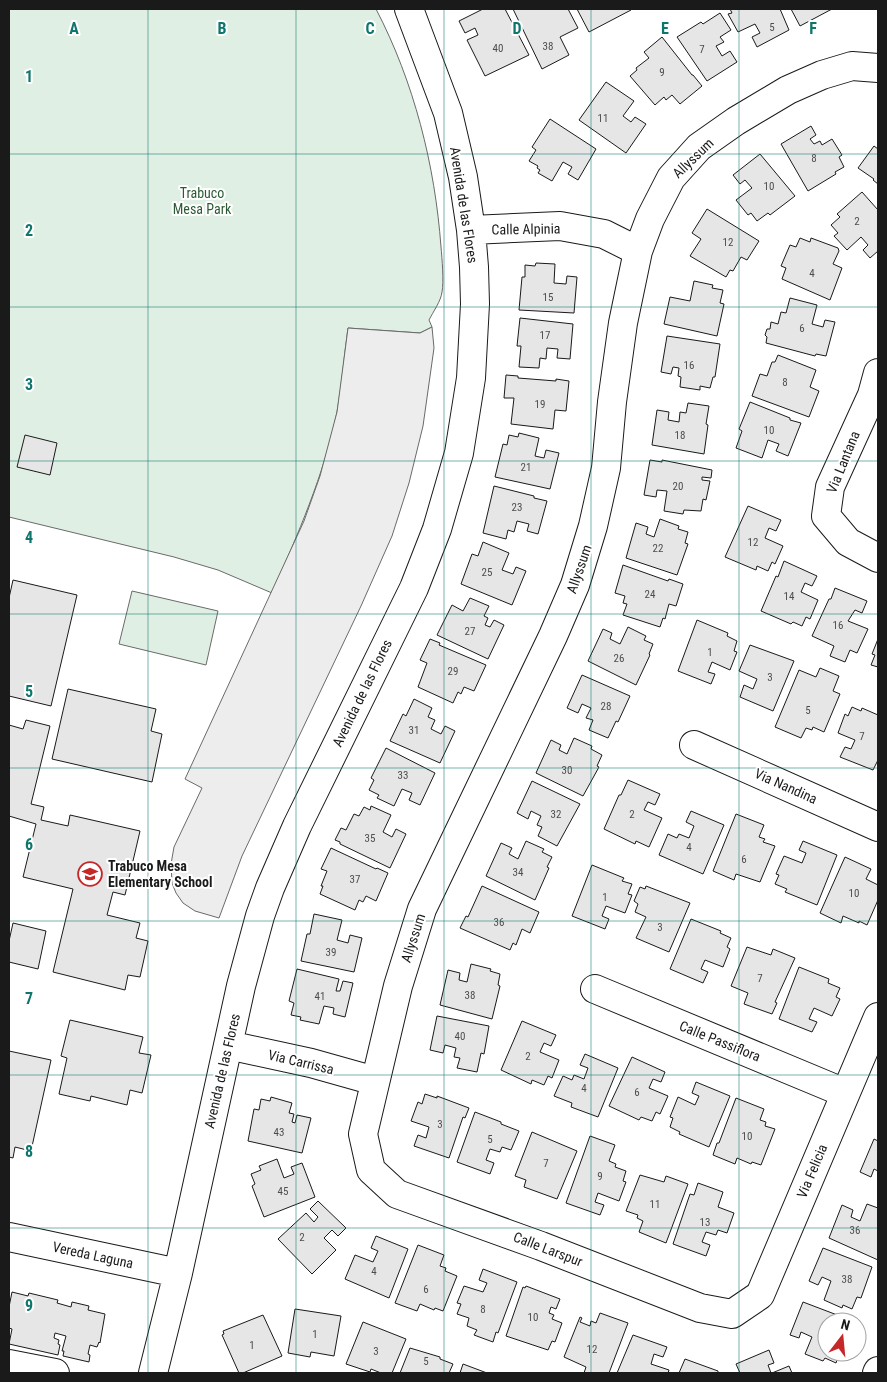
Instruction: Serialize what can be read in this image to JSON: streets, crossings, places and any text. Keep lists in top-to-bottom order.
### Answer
{
  "streets": {
    "street": [
      "Allyssum",
      "Avenida de las Flores",
      "Calle Alpinia",
      "Via Lantana",
      "Via Nandina",
      "Calle Passiflora",
      "Via Carrissa",
      "Via Felicia",
      "Calle Larspur",
      "Vereda Laguna"
    ]
  },
  "crossings": [
    ["Allyssum", "Calle Alpinia"],
    ["Allyssum", "Via Carrissa"],
    ["Allyssum", "Calle Larspur"],
    ["Avenida de las Flores", "Calle Alpinia"],
    ["Avenida de las Flores", "Via Carrissa"],
    ["Avenida de las Flores", "Vereda Laguna"],
    ["Calle Passiflora", "Via Felicia"],
    ["Via Felicia", "Calle Larspur"]
  ],
  "parks": ["Trabuco Mesa Park"],
  "places": {
    "school or university": ["Trabuco Mesa Elementary School"]
  },
  "house_numbers": [
    "5",
    "38",
    "40",
    "7",
    "9",
    "11",
    "8",
    "10",
    "2",
    "12",
    "4",
    "15",
    "6",
    "17",
    "16",
    "8",
    "19",
    "10",
    "18",
    "21",
    "20",
    "23",
    "12",
    "22",
    "25",
    "24",
    "14",
    "16",
    "27",
    "1",
    "26",
    "29",
    "3",
    "28",
    "5",
    "31",
    "7",
    "30",
    "33",
    "32",
    "2",
    "35",
    "4",
    "6",
    "34",
    "37",
    "10",
    "1",
    "36",
    "3",
    "39",
    "7",
    "38",
    "41",
    "40",
    "2",
    "4",
    "6",
    "3",
    "43",
    "10",
    "5",
    "7",
    "9",
    "45",
    "11",
    "13",
    "36",
    "2",
    "4",
    "38",
    "6",
    "8",
    "10",
    "1",
    "1",
    "12",
    "3",
    "5"
  ],
  "north": "top",
  "grid": {
    "columns": [
      "A",
      "B",
      "C",
      "D",
      "E",
      "F"
    ],
    "rows": [
      "1",
      "2",
      "3",
      "4",
      "5",
      "6",
      "7",
      "8",
      "9"
    ]
  }
}
